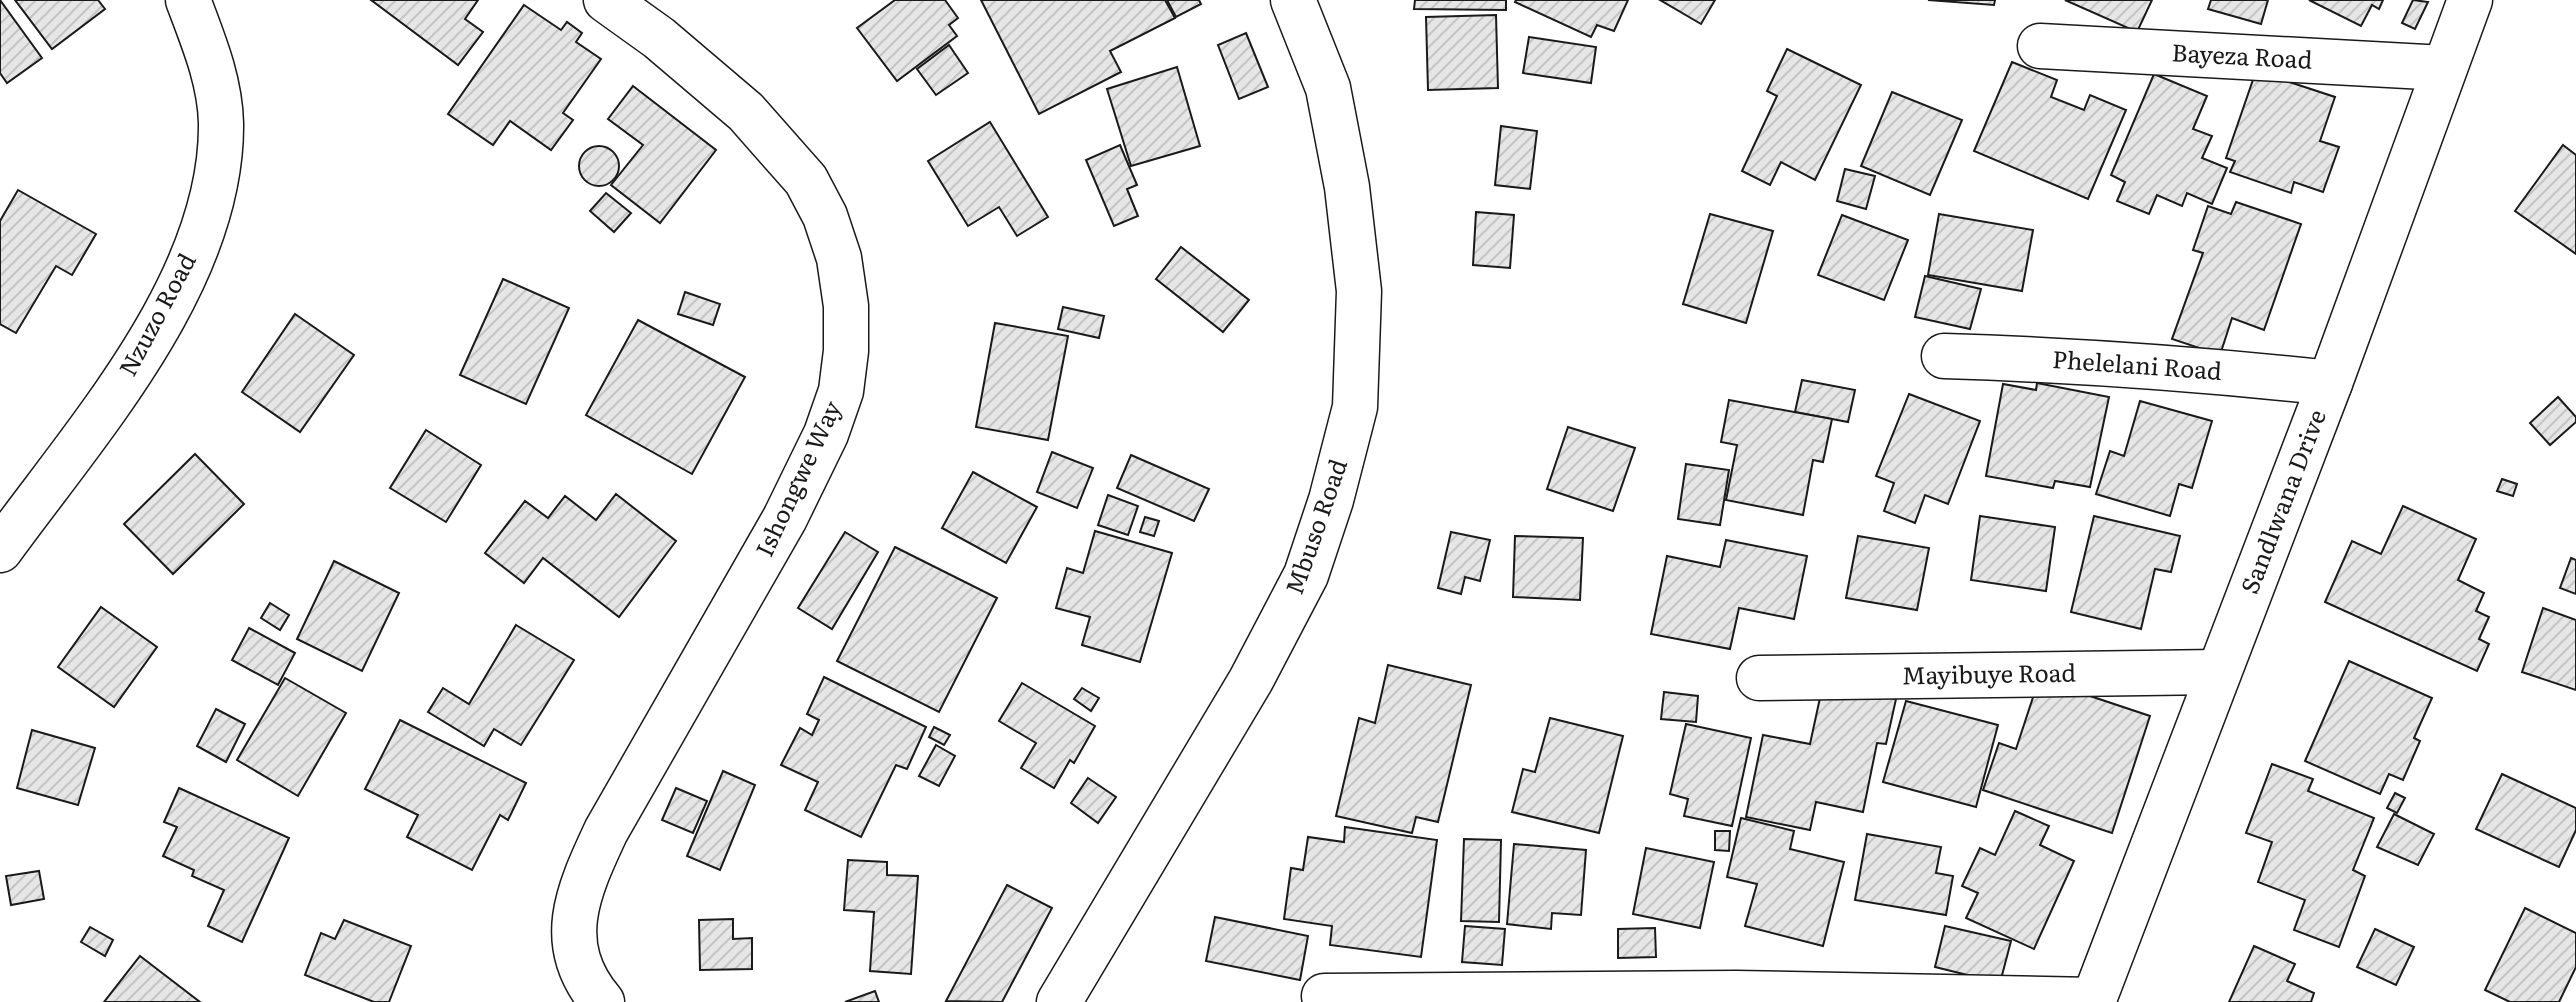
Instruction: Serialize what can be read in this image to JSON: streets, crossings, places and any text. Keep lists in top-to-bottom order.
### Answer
{
  "streets": {
    "street": [
      "Bayeza Road",
      "Nzuzo Road",
      "Phelelani Road",
      "Ishongwe Way",
      "Sandlwana Drive",
      "Mbuso Road",
      "Mayibuye Road"
    ]
  },
  "crossings": [
    ["Bayeza Road", "Sandlwana Drive"],
    ["Phelelani Road", "Sandlwana Drive"],
    ["Sandlwana Drive", "Mayibuye Road"]
  ]
}
